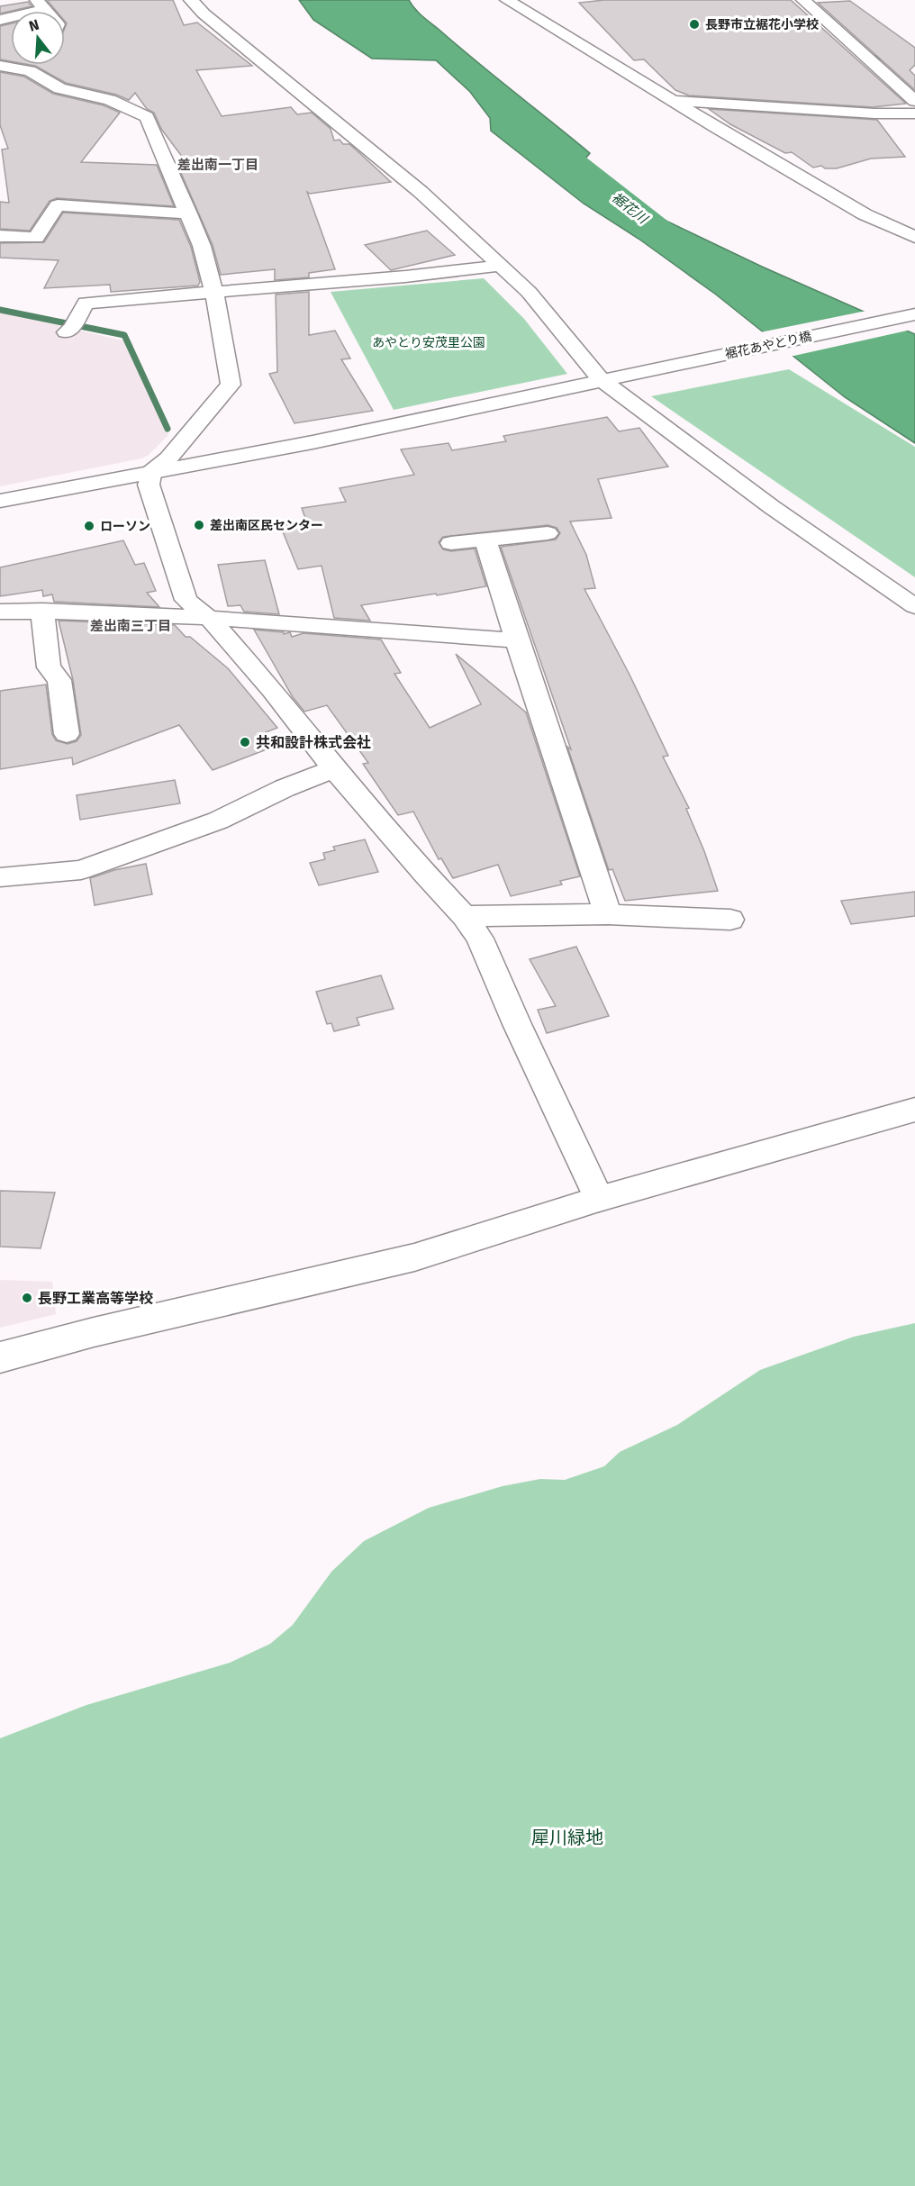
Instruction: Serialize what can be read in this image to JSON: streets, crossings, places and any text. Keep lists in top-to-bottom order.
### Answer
{
  "streets": {
    "street": ["裾花あやとり橋"]
  },
  "districts": ["差出南一丁目", "差出南三丁目"],
  "water": ["裾花川"],
  "parks": ["あやとり安茂里公園", "犀川緑地"],
  "places": [
    "長野市立裾花小学校",
    "差出南区民センター",
    "ローソン",
    "共和設計株式会社",
    "長野工業高等学校"
  ],
  "north": "top"
}
